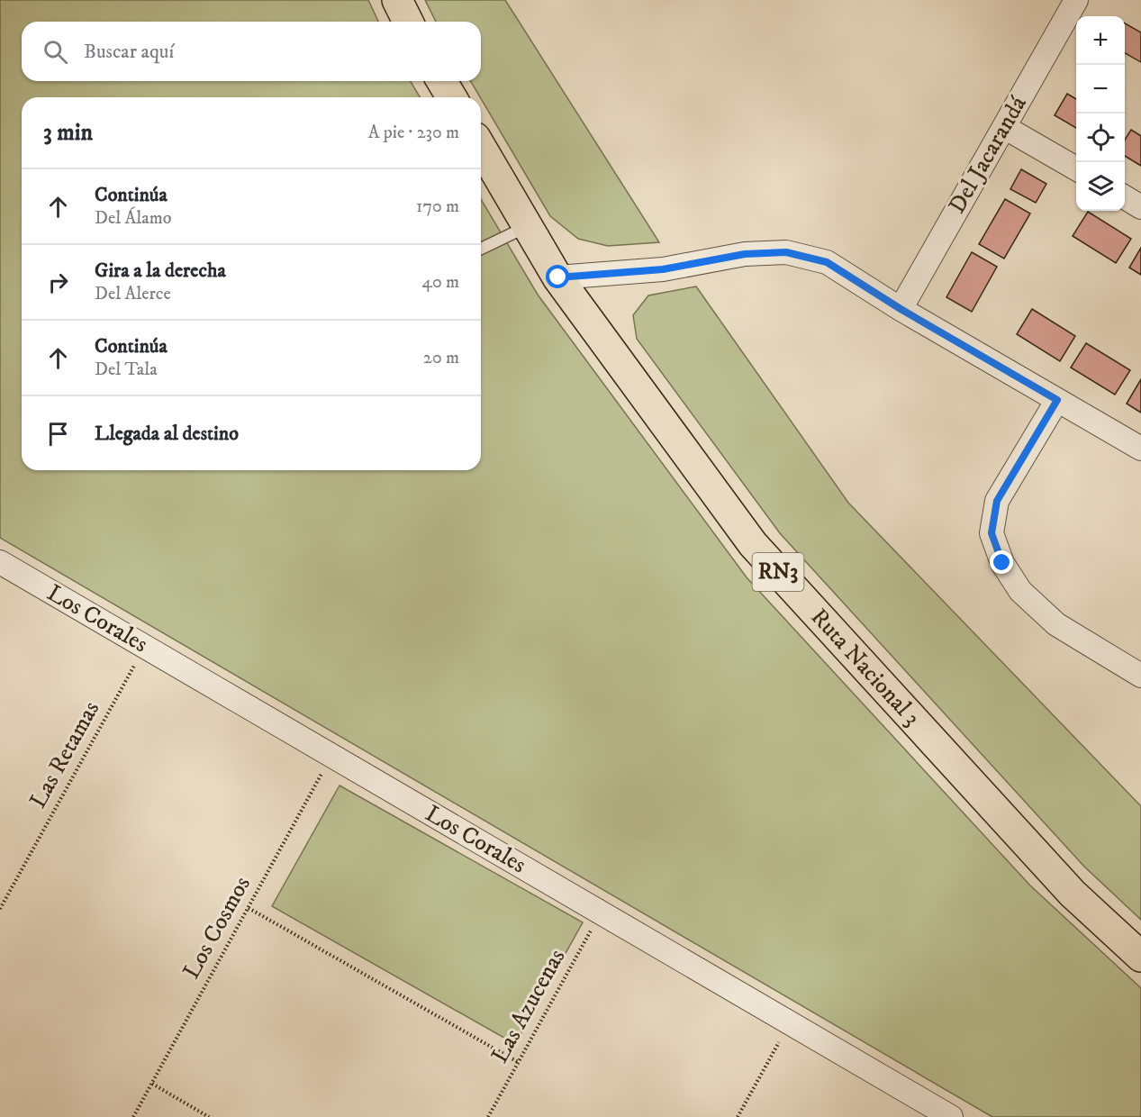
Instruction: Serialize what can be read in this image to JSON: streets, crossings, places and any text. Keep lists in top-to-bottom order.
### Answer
{
  "streets": {
    "highway": ["RN3", "Ruta Nacional 3"],
    "street": ["Del Jacarandá", "Los Corales"],
    "path": ["Las Retamas", "Los Cosmos", "Las Azucenas"]
  },
  "crossings": [
    ["Los Corales", "Las Retamas"],
    ["Los Corales", "Los Cosmos"],
    ["Los Corales", "Las Azucenas"]
  ],
  "page": {
    "map_buttons": ["+", "−"],
    "search": "Buscar aquí",
    "heading": ["3 min", "A pie · 230 m"],
    "list": [
      ["Continúa", "Del Álamo", "170 m"],
      ["Gira a la derecha", "Del Alerce", "40 m"],
      ["Continúa", "Del Tala", "20 m"],
      "Llegada al destino"
    ]
  }
}
